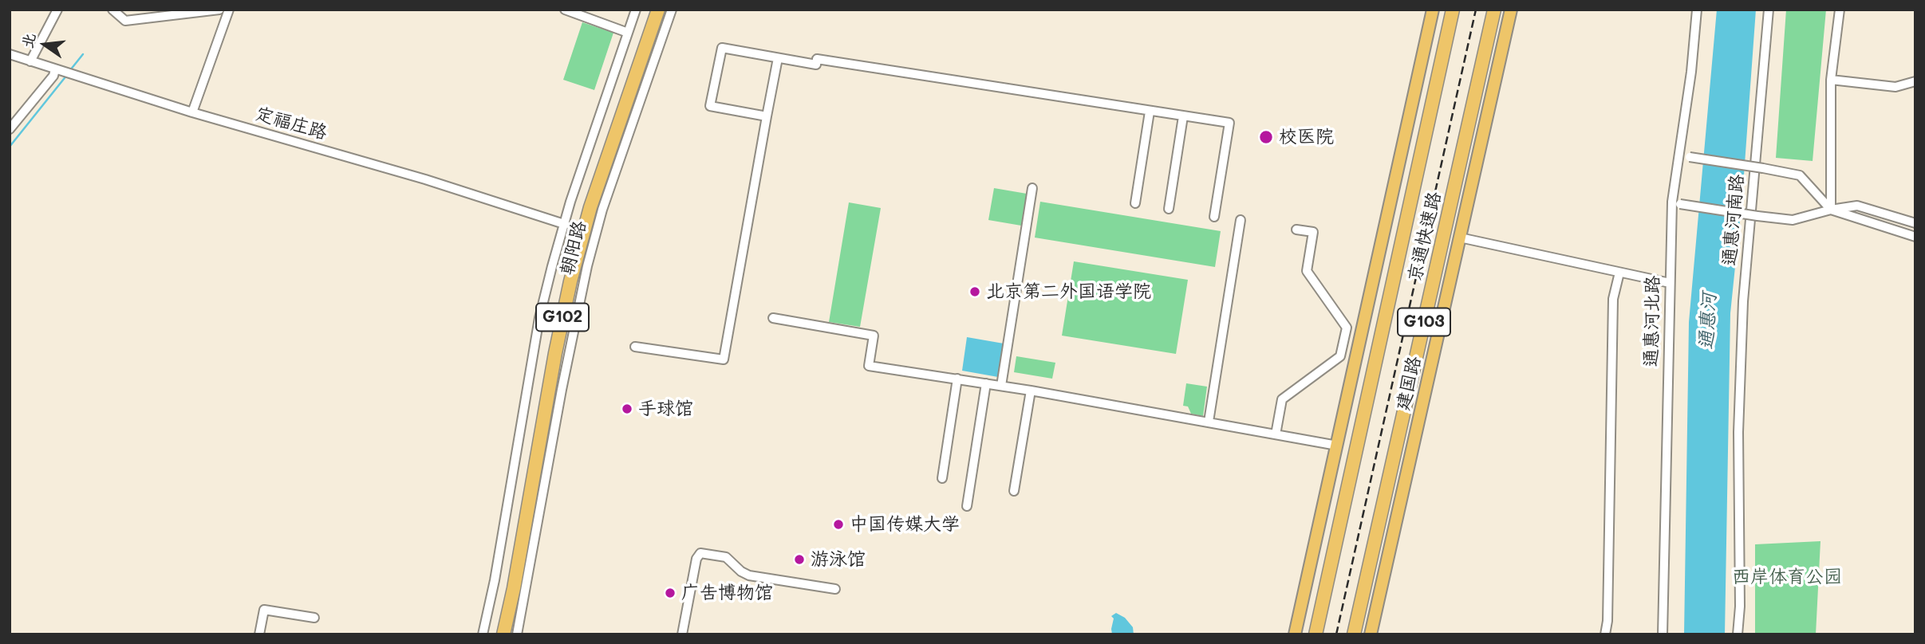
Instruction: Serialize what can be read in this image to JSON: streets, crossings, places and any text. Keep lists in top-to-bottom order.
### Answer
{
  "streets": {
    "highway": [
      "京通快速路",
      "朝阳路",
      "G102",
      "G103"
    ],
    "main road": ["建国路"],
    "street": ["定福庄路", "通惠河南路", "通惠河北路"]
  },
  "crossings": [
    ["定福庄路", "朝阳路"]
  ],
  "water": ["通惠河"],
  "parks": ["西岸体育公园"],
  "places": [
    "校医院",
    "北京第二外国语学院",
    "手球馆",
    "中国传媒大学",
    "游泳馆",
    "广告博物馆"
  ],
  "north": "left"
}
